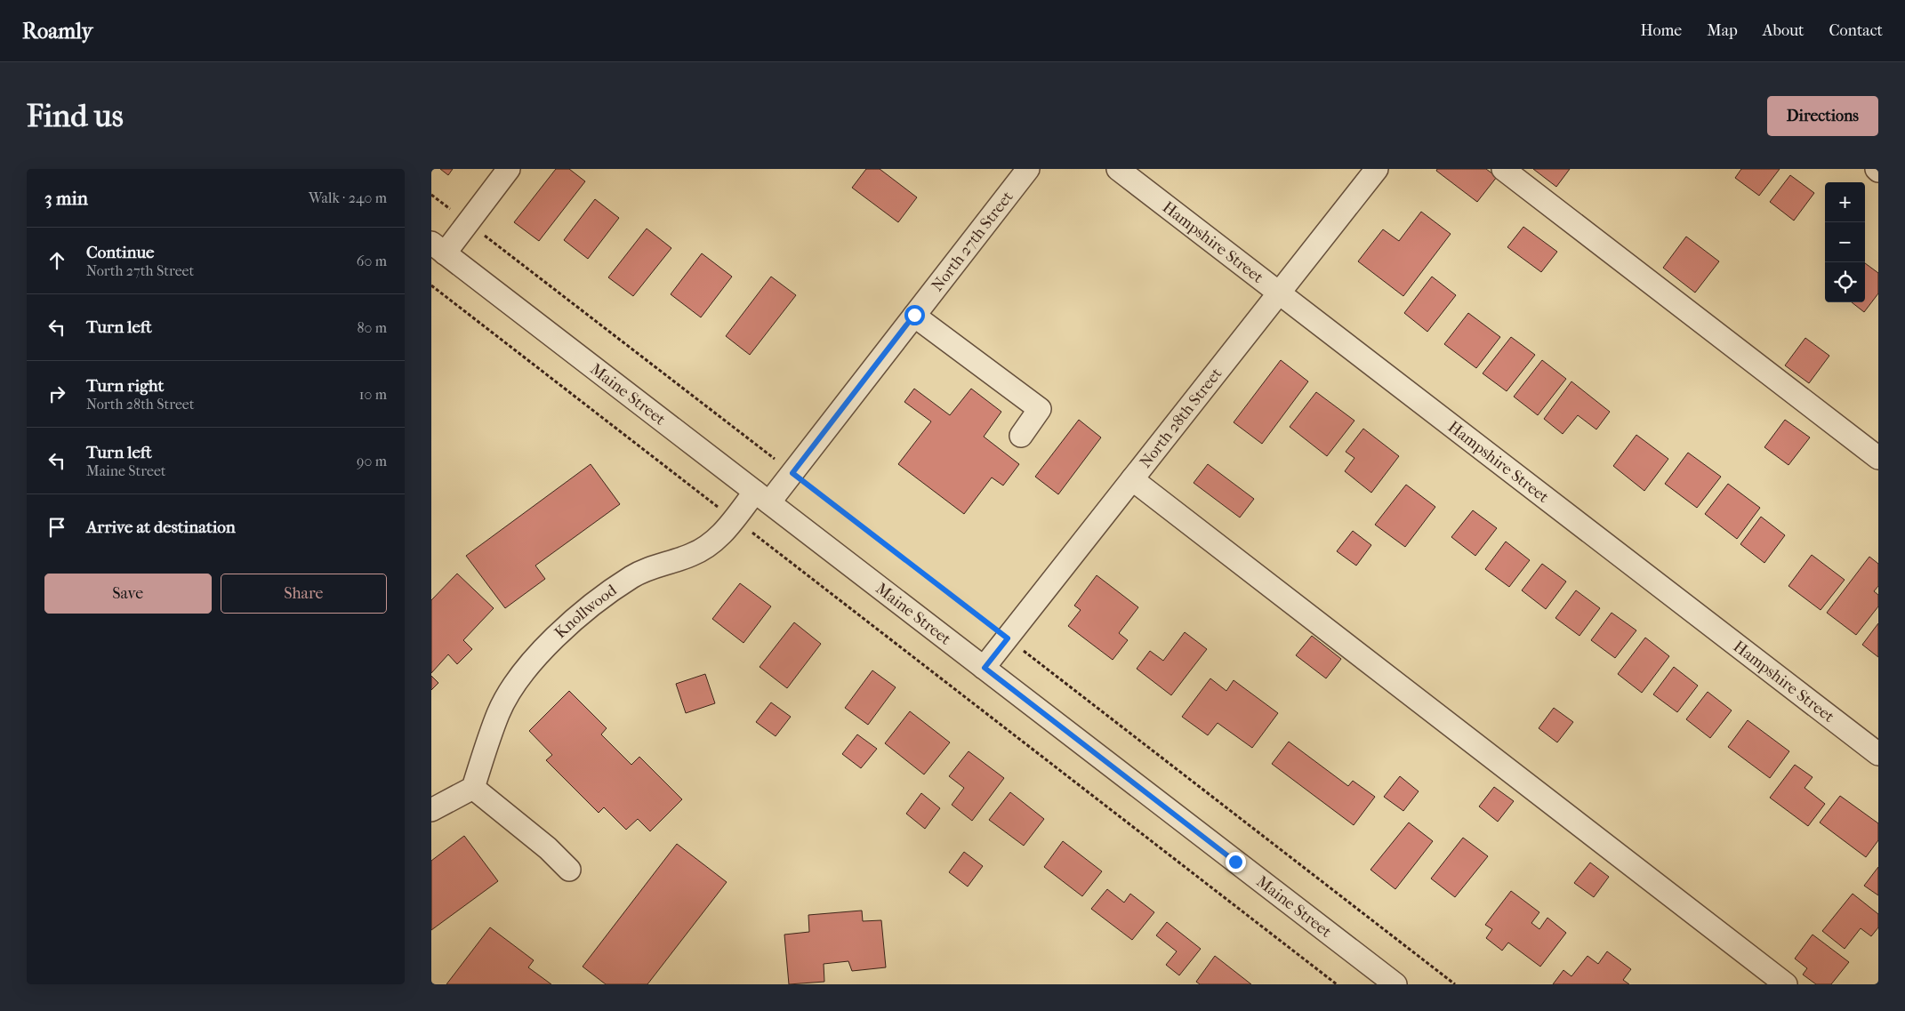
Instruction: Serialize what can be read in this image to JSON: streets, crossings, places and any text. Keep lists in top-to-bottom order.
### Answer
{
  "streets": {
    "street": [
      "North 27th Street",
      "Hampshire Street",
      "Maine Street",
      "North 28th Street",
      "Knollwood"
    ]
  },
  "crossings": [
    ["North 27th Street", "Maine Street"],
    ["North 27th Street", "Knollwood"],
    ["Hampshire Street", "North 28th Street"],
    ["Maine Street", "North 28th Street"],
    ["Maine Street", "Knollwood"]
  ],
  "page": {
    "header": "Roamly",
    "nav": [
      "Home",
      "Map",
      "About",
      "Contact"
    ],
    "buttons": [
      "Directions",
      ["Save", "Share"]
    ],
    "title": "Find us",
    "heading": ["3 min", "Walk · 240 m"],
    "map_buttons": ["+", "−"],
    "list": [
      ["Continue", "North 27th Street", "60 m"],
      ["Turn left", "80 m"],
      ["Turn right", "North 28th Street", "10 m"],
      ["Turn left", "Maine Street", "90 m"],
      "Arrive at destination"
    ]
  }
}
